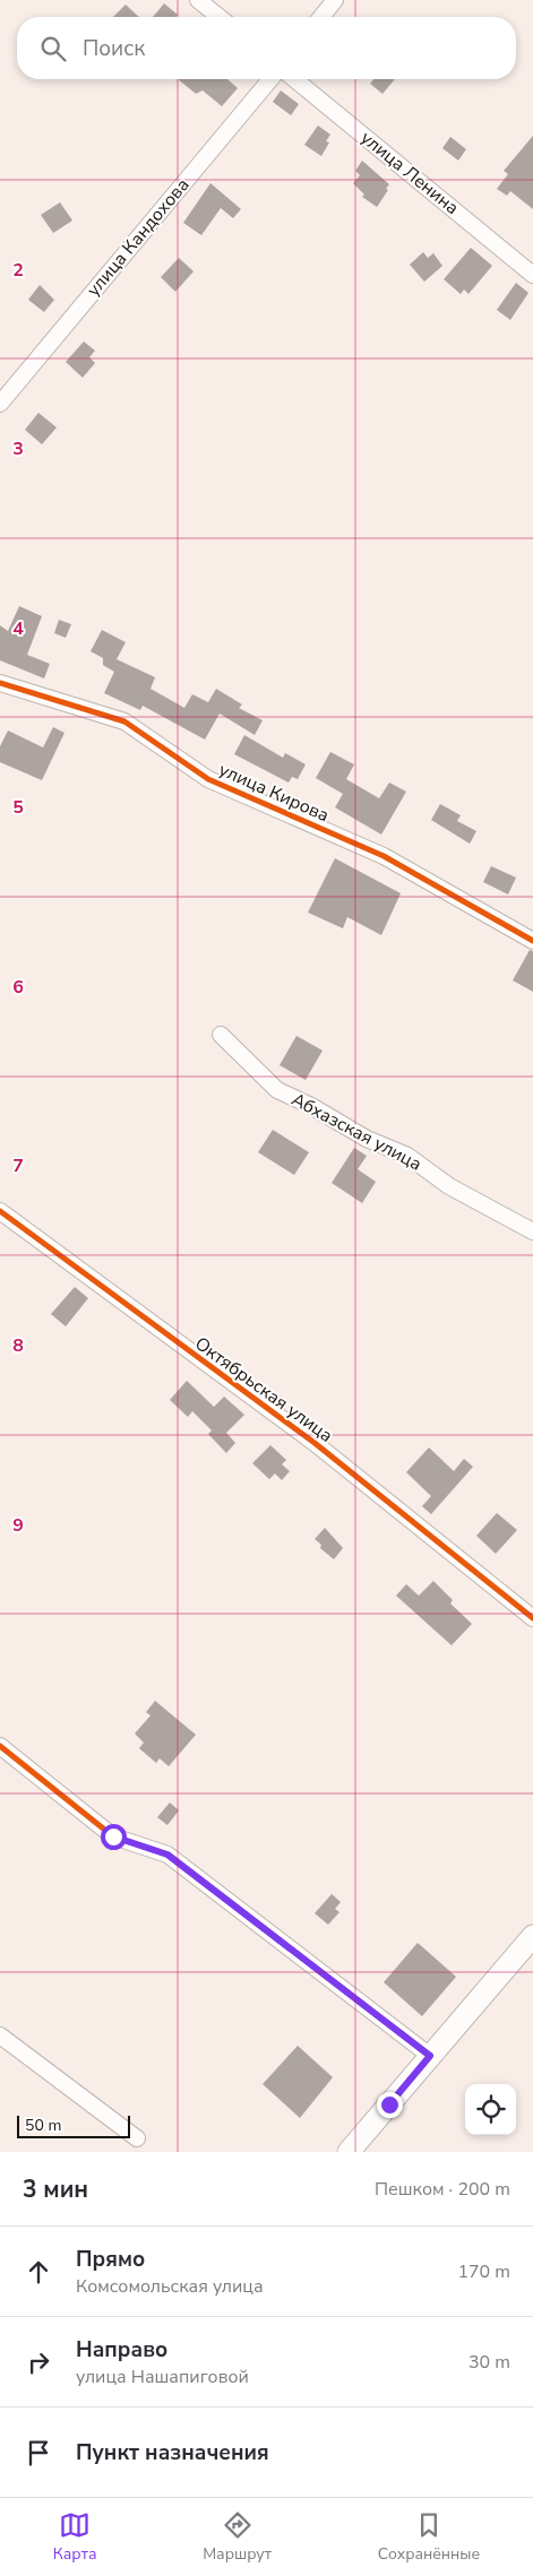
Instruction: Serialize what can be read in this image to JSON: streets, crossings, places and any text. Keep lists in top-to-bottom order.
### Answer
{
  "streets": {
    "street": [
      "улица Ленина",
      "улица Кандохова",
      "улица Кирова",
      "Абхазская улица",
      "Октябрьская улица"
    ]
  },
  "scale_bar": "50 m",
  "page": {
    "search": "Поиск",
    "scale": "50 m",
    "heading": ["3 мин", "Пешком · 200 m"],
    "list": [
      ["Прямо", "Комсомольская улица", "170 m"],
      ["Направо", "улица Нашапиговой", "30 m"],
      "Пункт назначения"
    ],
    "nav": ["Карта", "Маршрут", "Сохранённые"]
  },
  "grid": {
    "rows": [
      "2",
      "3",
      "4",
      "5",
      "6",
      "7",
      "8",
      "9"
    ]
  }
}
